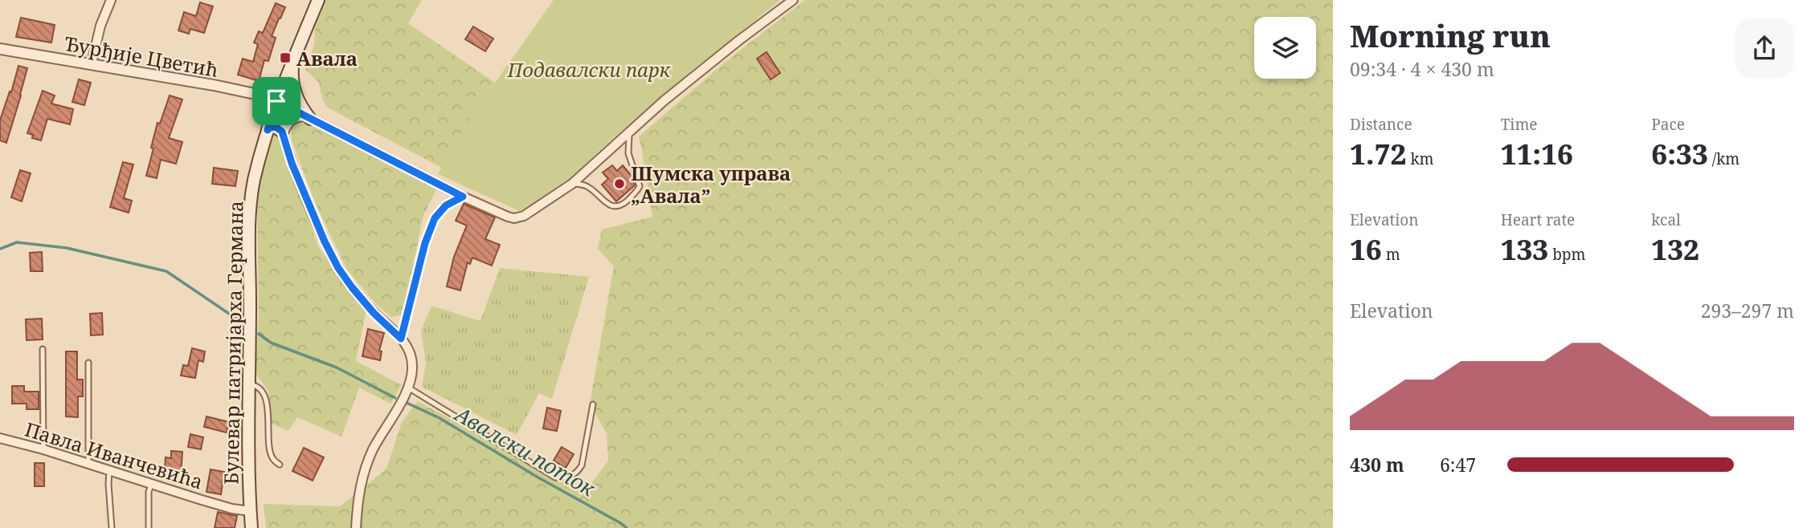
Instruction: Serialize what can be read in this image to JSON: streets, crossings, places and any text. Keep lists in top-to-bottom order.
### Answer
{
  "streets": {
    "main road": ["Булевар патријарха Германа"],
    "street": ["Ђурђије Цветић", "Павла Иванчевића"]
  },
  "crossings": [
    ["Ђурђије Цветић", "Булевар патријарха Германа"],
    ["Булевар патријарха Германа", "Павла Иванчевића"]
  ],
  "water": ["Авалски поток"],
  "parks": ["Подавалски парк"],
  "places": {
    "transit": ["Авала"],
    "other": ["Шумска управа „Авала”"]
  },
  "page": {
    "heading": ["Morning run", "09:34 · 4 × 430 m"],
    "stats": [
      ["Distance", "1.72 km"],
      ["Time", "11:16"],
      ["Pace", "6:33 /km"],
      ["Elevation", "16 m"],
      ["Heart rate", "133 bpm"],
      ["kcal", "132"]
    ],
    "chart": ["Elevation", "293–297 m"],
    "list": [
      {
        "name": "430 m",
        "note": "6:47"
      }
    ]
  }
}
